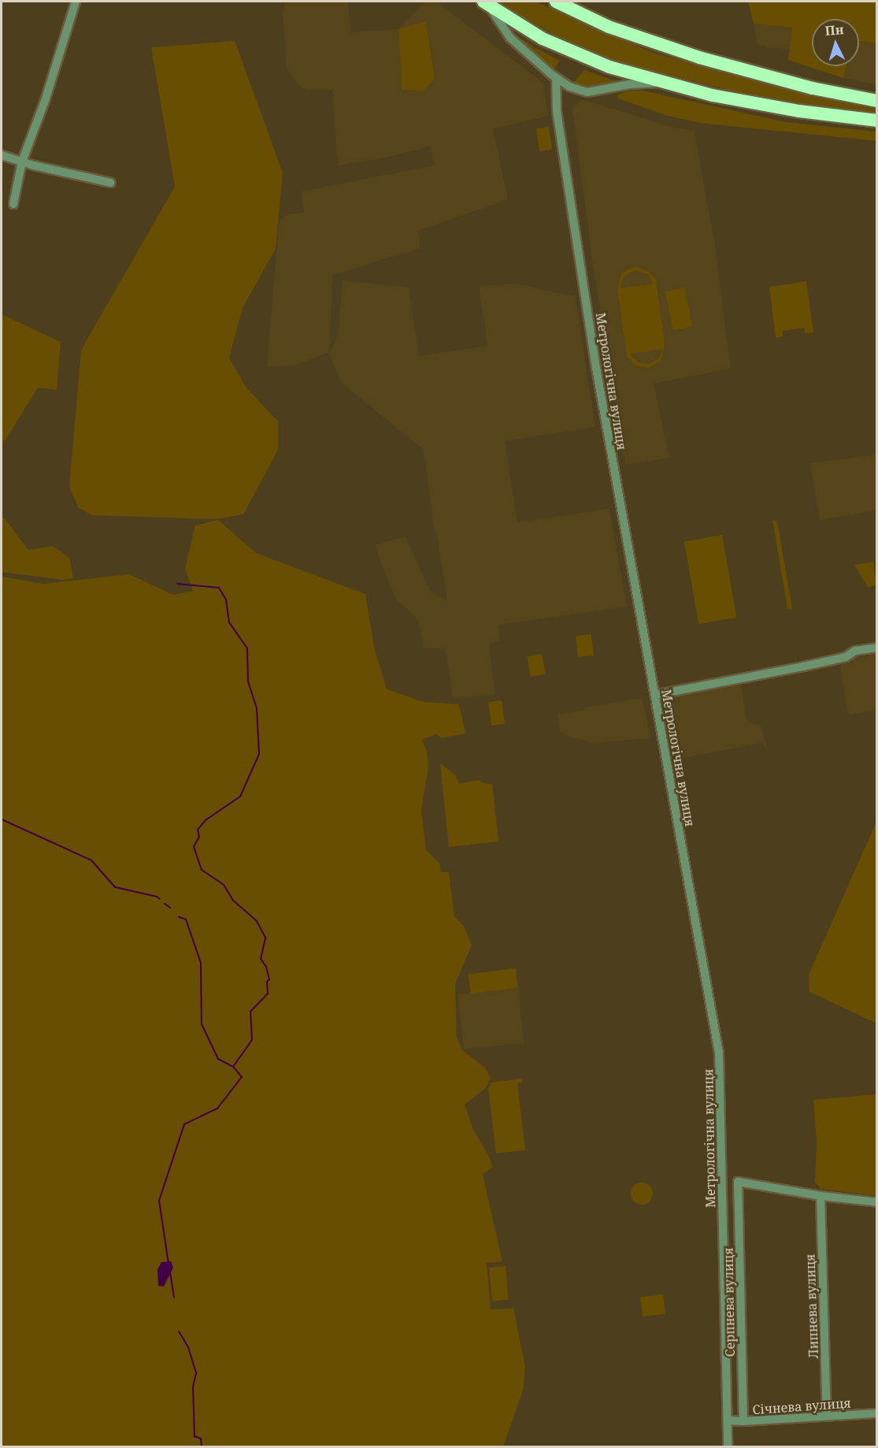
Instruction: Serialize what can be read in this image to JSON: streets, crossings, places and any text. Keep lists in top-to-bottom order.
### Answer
{
  "streets": {
    "street": [
      "Метрологічна вулиця",
      "Серпнева вулиця",
      "Липнева вулиця",
      "Січнева вулиця"
    ]
  },
  "crossings": [
    ["Метрологічна вулиця", "Січнева вулиця"],
    ["Серпнева вулиця", "Липнева вулиця"],
    ["Серпнева вулиця", "Січнева вулиця"],
    ["Липнева вулиця", "Січнева вулиця"]
  ],
  "north": "top"
}
